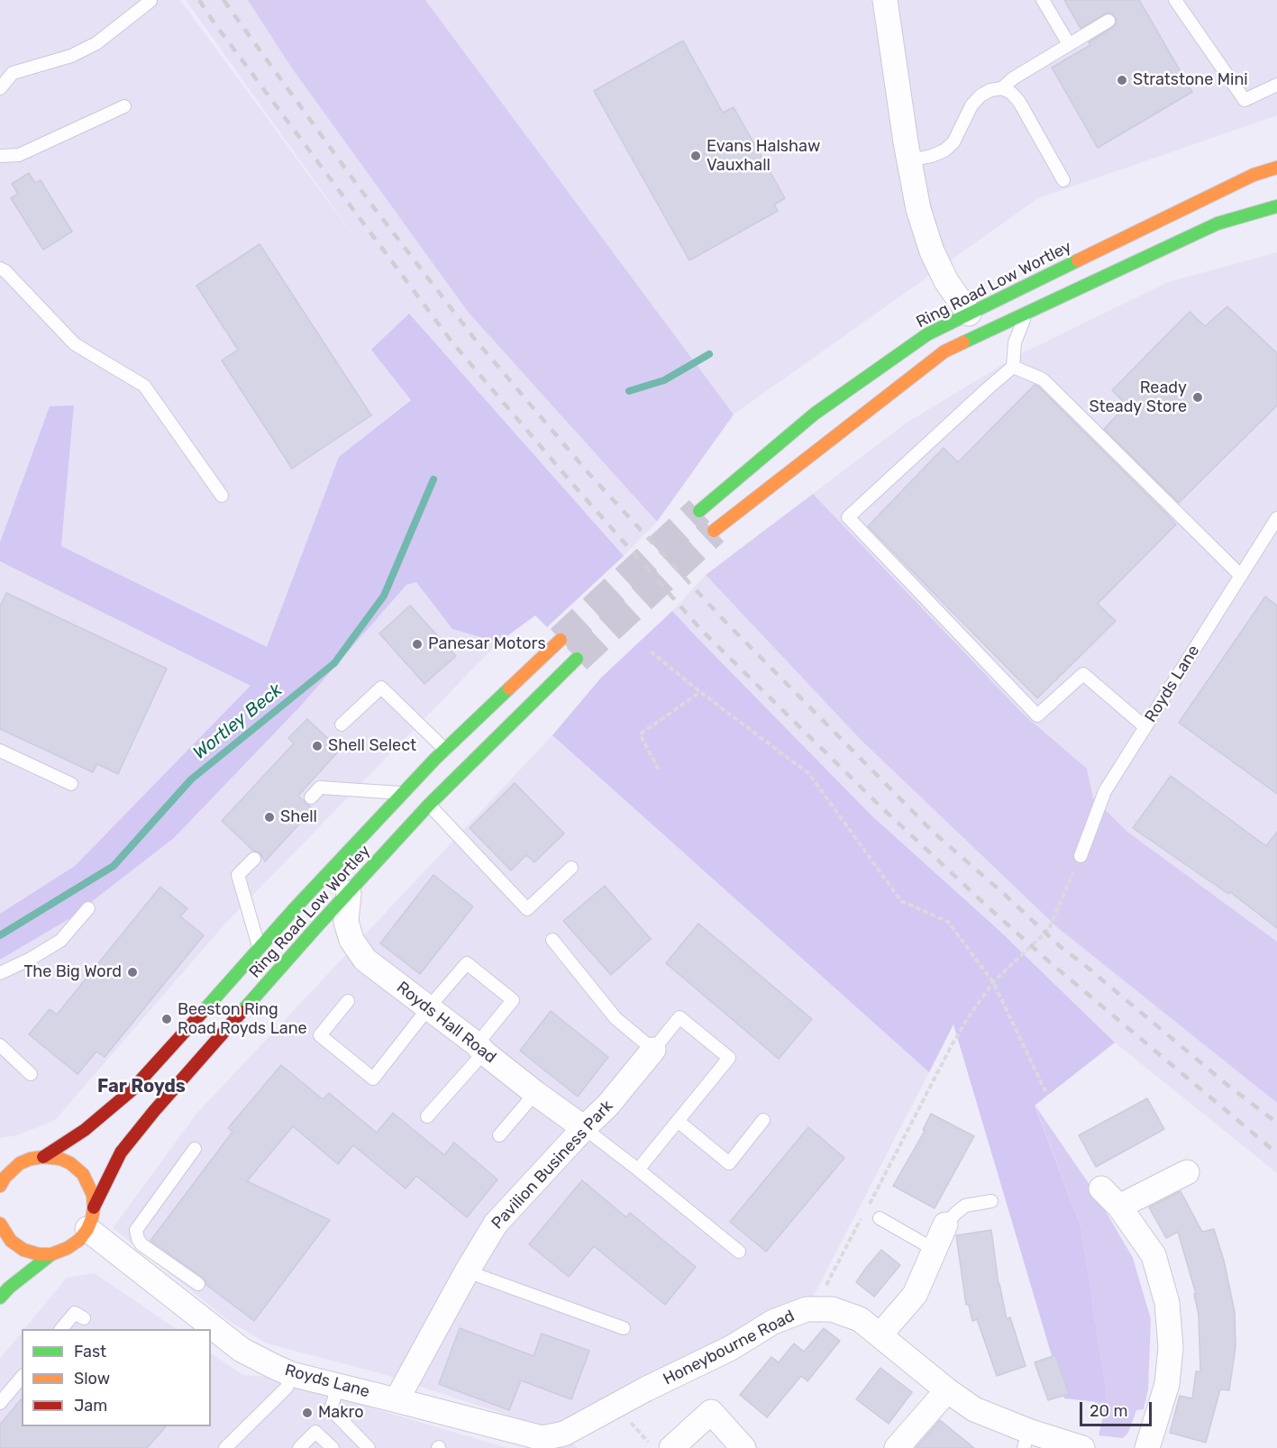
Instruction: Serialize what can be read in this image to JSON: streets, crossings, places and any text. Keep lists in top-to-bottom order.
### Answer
{
  "streets": {
    "highway": ["Ring Road Low Wortley"],
    "street": [
      "Royds Lane",
      "Royds Hall Road",
      "Pavilion Business Park",
      "Honeybourne Road"
    ]
  },
  "crossings": [
    ["Ring Road Low Wortley", "Royds Lane"],
    ["Ring Road Low Wortley", "Royds Hall Road"],
    ["Royds Lane", "Pavilion Business Park"],
    ["Royds Lane", "Honeybourne Road"],
    ["Royds Hall Road", "Pavilion Business Park"]
  ],
  "districts": ["Far Royds"],
  "water": ["Wortley Beck"],
  "places": [
    "Stratstone Mini",
    "Evans Halshaw Vauxhall",
    "Ready Steady Store",
    "Panesar Motors",
    "Shell Select",
    "Shell",
    "The Big Word",
    "Beeston Ring Road Royds Lane",
    "Makro"
  ],
  "legend": ["Fast", "Slow", "Jam"],
  "scale_bar": "20 m"
}
